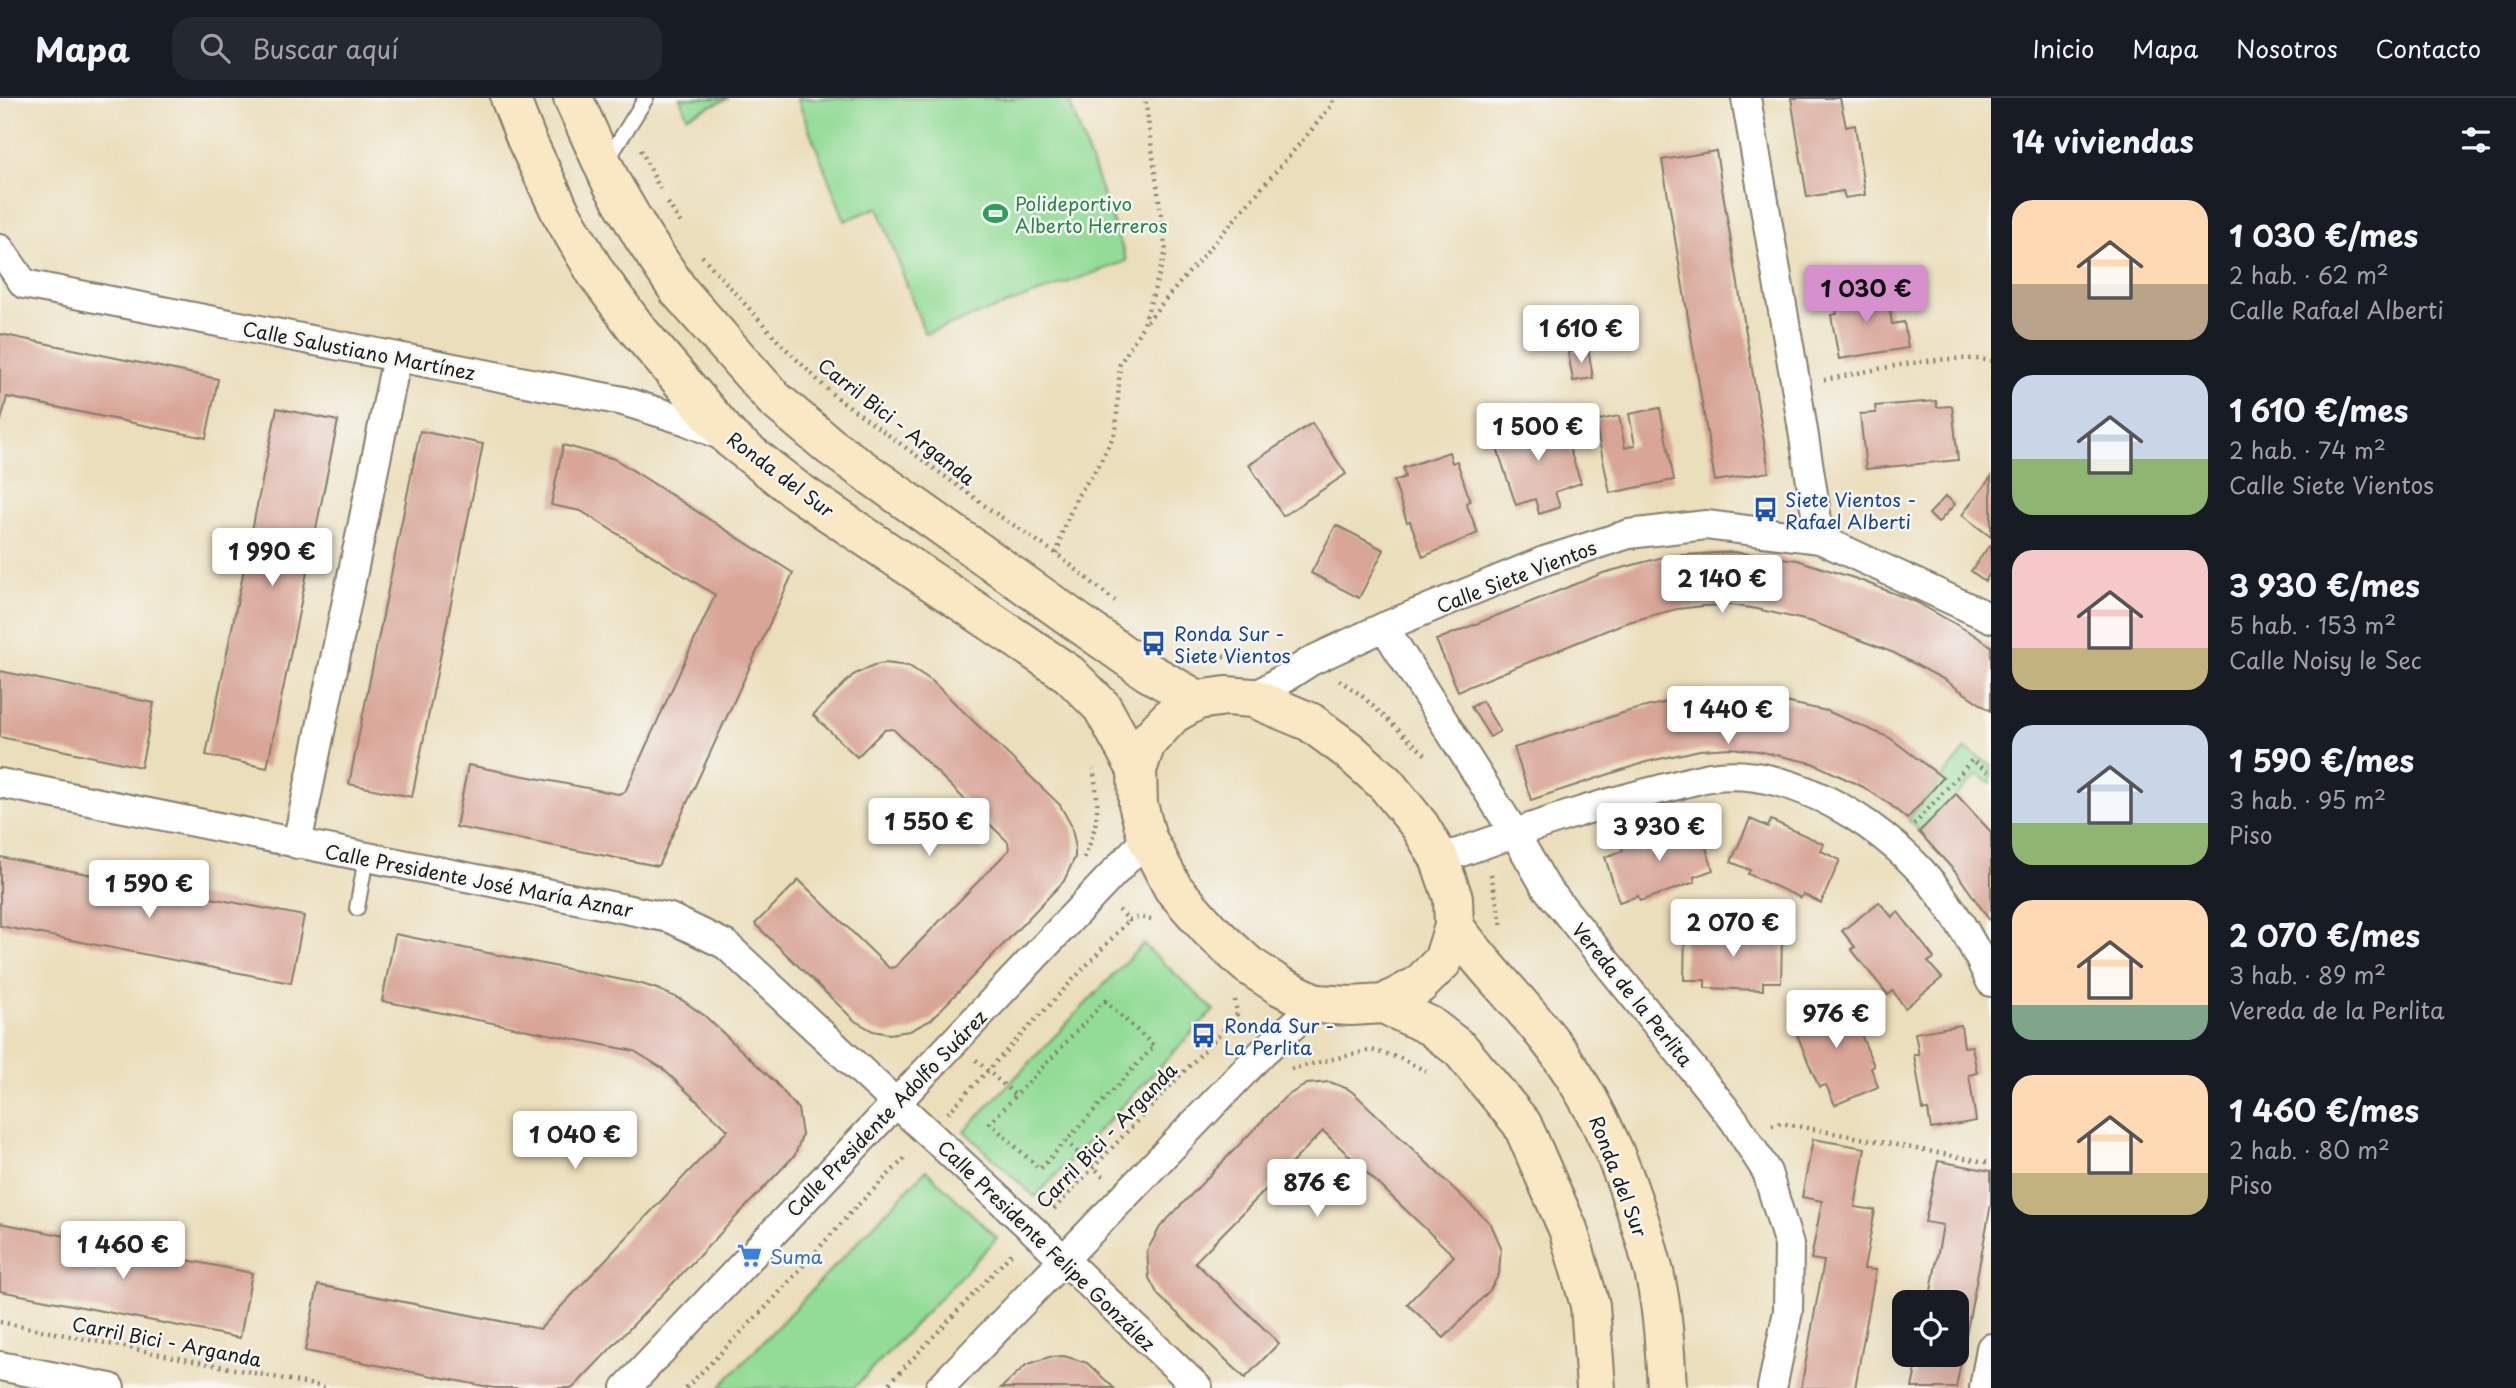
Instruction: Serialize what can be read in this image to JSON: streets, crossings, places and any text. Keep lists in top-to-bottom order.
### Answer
{
  "streets": {
    "main road": ["Ronda del Sur"],
    "street": [
      "Calle Salustiano Martínez",
      "Calle Siete Vientos",
      "Calle Presidente José María Aznar",
      "Vereda de la Perlita",
      "Calle Presidente Adolfo Suárez",
      "Calle Presidente Felipe González"
    ],
    "path": ["Carril Bici - Arganda"]
  },
  "crossings": [
    ["Calle Salustiano Martínez", "Ronda del Sur"],
    ["Carril Bici - Arganda", "Calle Presidente Felipe González"],
    ["Ronda del Sur", "Calle Siete Vientos"],
    ["Ronda del Sur", "Calle Presidente Adolfo Suárez"],
    ["Calle Siete Vientos", "Vereda de la Perlita"],
    ["Calle Presidente José María Aznar", "Calle Presidente Adolfo Suárez"],
    ["Calle Presidente José María Aznar", "Calle Presidente Felipe González"],
    ["Calle Presidente Adolfo Suárez", "Calle Presidente Felipe González"]
  ],
  "places": {
    "sports": ["Polideportivo Alberto Herreros"],
    "bus stop": ["Siete Vientos - Rafael Alberti", "Ronda Sur - Siete Vientos", "Ronda Sur - La Perlita"],
    "supermarket": ["Suma"]
  },
  "page": {
    "header": "Mapa",
    "search": "Buscar aquí",
    "nav": [
      "Inicio",
      "Mapa",
      "Nosotros",
      "Contacto"
    ],
    "heading": "14 viviendas",
    "list": [
      {
        "name": "1 030 €/mes",
        "note": "2 hab. · 62 m² · Calle Rafael Alberti"
      },
      {
        "name": "1 610 €/mes",
        "note": "2 hab. · 74 m² · Calle Siete Vientos"
      },
      {
        "name": "3 930 €/mes",
        "note": "5 hab. · 153 m² · Calle Noisy le Sec"
      },
      {
        "name": "1 590 €/mes",
        "note": "3 hab. · 95 m² · Piso"
      },
      {
        "name": "2 070 €/mes",
        "note": "3 hab. · 89 m² · Vereda de la Perlita"
      },
      {
        "name": "1 460 €/mes",
        "note": "2 hab. · 80 m² · Piso"
      }
    ],
    "price": [
      "1 030 €",
      "1 610 €",
      "1 500 €",
      "1 990 €",
      "2 140 €",
      "1 440 €",
      "1 550 €",
      "3 930 €",
      "1 590 €",
      "2 070 €",
      "976 €",
      "1 040 €",
      "876 €",
      "1 460 €"
    ]
  }
}
